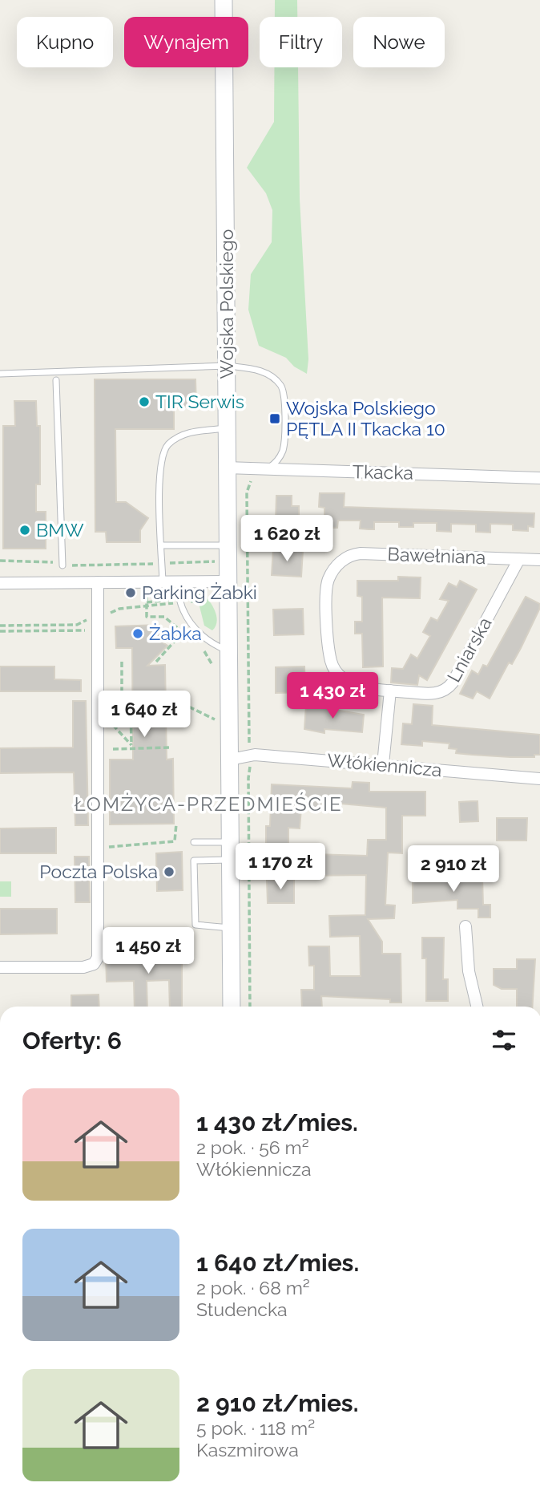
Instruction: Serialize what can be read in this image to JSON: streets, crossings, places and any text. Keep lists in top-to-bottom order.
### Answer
{
  "streets": {
    "main road": ["Wojska Polskiego"],
    "street": [
      "Tkacka",
      "Bawełniana",
      "Lniarska",
      "Włókiennicza"
    ]
  },
  "crossings": [
    ["Wojska Polskiego", "Tkacka"],
    ["Wojska Polskiego", "Włókiennicza"],
    ["Bawełniana", "Lniarska"]
  ],
  "districts": ["ŁOMŻYCA-PRZEDMIEŚCIE"],
  "places": {
    "other": [
      "TIR Serwis",
      "BMW",
      "Parking Żabki",
      "Żabka",
      "Poczta Polska"
    ],
    "transit": ["Wojska Polskiego PĘTLA II Tkacka 10"]
  },
  "page": {
    "chip": [
      "Kupno",
      "Wynajem",
      "Filtry",
      "Nowe"
    ],
    "price": [
      "1 620 zł",
      "1 430 zł",
      "1 640 zł",
      "1 170 zł",
      "2 910 zł",
      "1 450 zł"
    ],
    "heading": "Oferty: 6",
    "list": [
      {
        "name": "1 430 zł/mies.",
        "note": "2 pok. · 56 m² · Włókiennicza"
      },
      {
        "name": "1 640 zł/mies.",
        "note": "2 pok. · 68 m² · Studencka"
      },
      {
        "name": "2 910 zł/mies.",
        "note": "5 pok. · 118 m² · Kaszmirowa"
      }
    ]
  }
}
